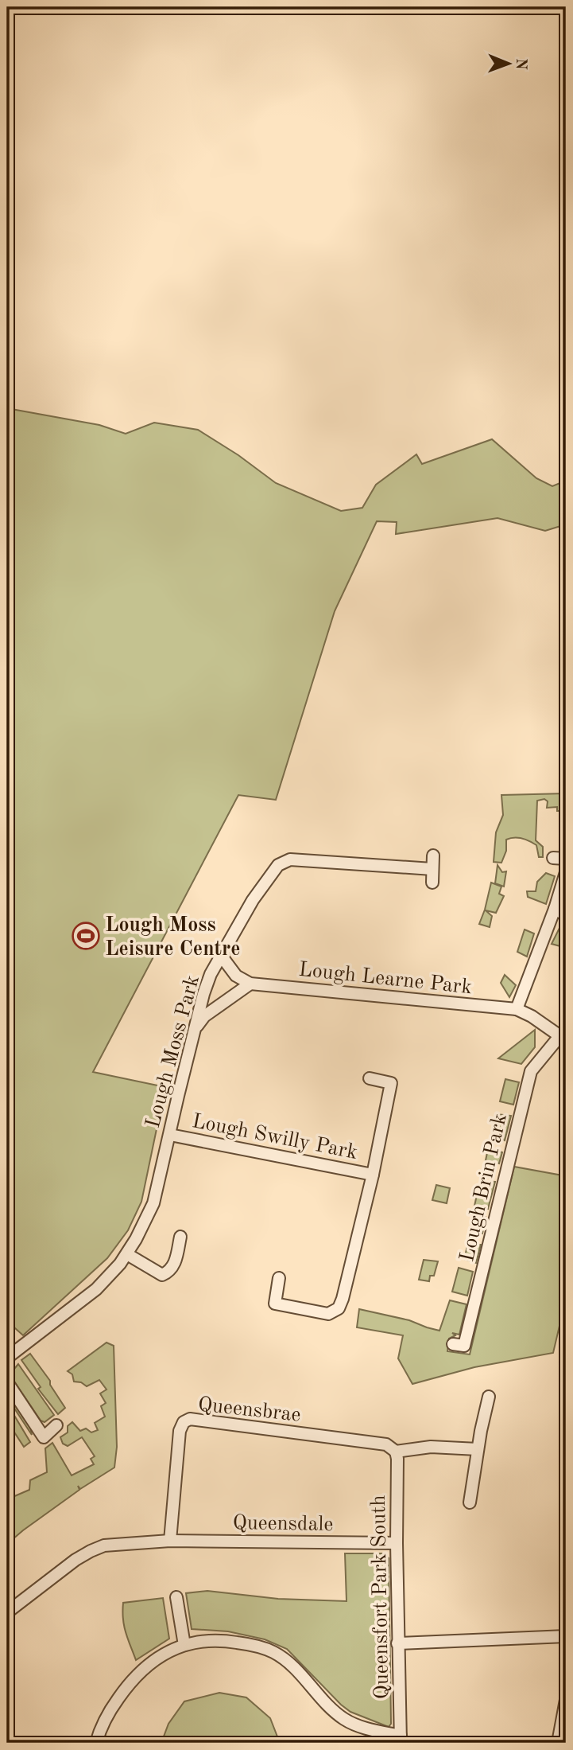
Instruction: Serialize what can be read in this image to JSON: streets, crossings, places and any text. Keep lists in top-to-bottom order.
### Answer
{
  "streets": {
    "street": [
      "Lough Learne Park",
      "Lough Moss Park",
      "Lough Swilly Park",
      "Lough Brin Park",
      "Queensbrae",
      "Queensdale",
      "Queensfort Park South"
    ]
  },
  "crossings": [
    ["Lough Moss Park", "Lough Swilly Park"],
    ["Queensbrae", "Queensdale"],
    ["Queensbrae", "Queensfort Park South"],
    ["Queensdale", "Queensfort Park South"]
  ],
  "places": {
    "sports": ["Lough Moss Leisure Centre"]
  },
  "north": "right"
}
